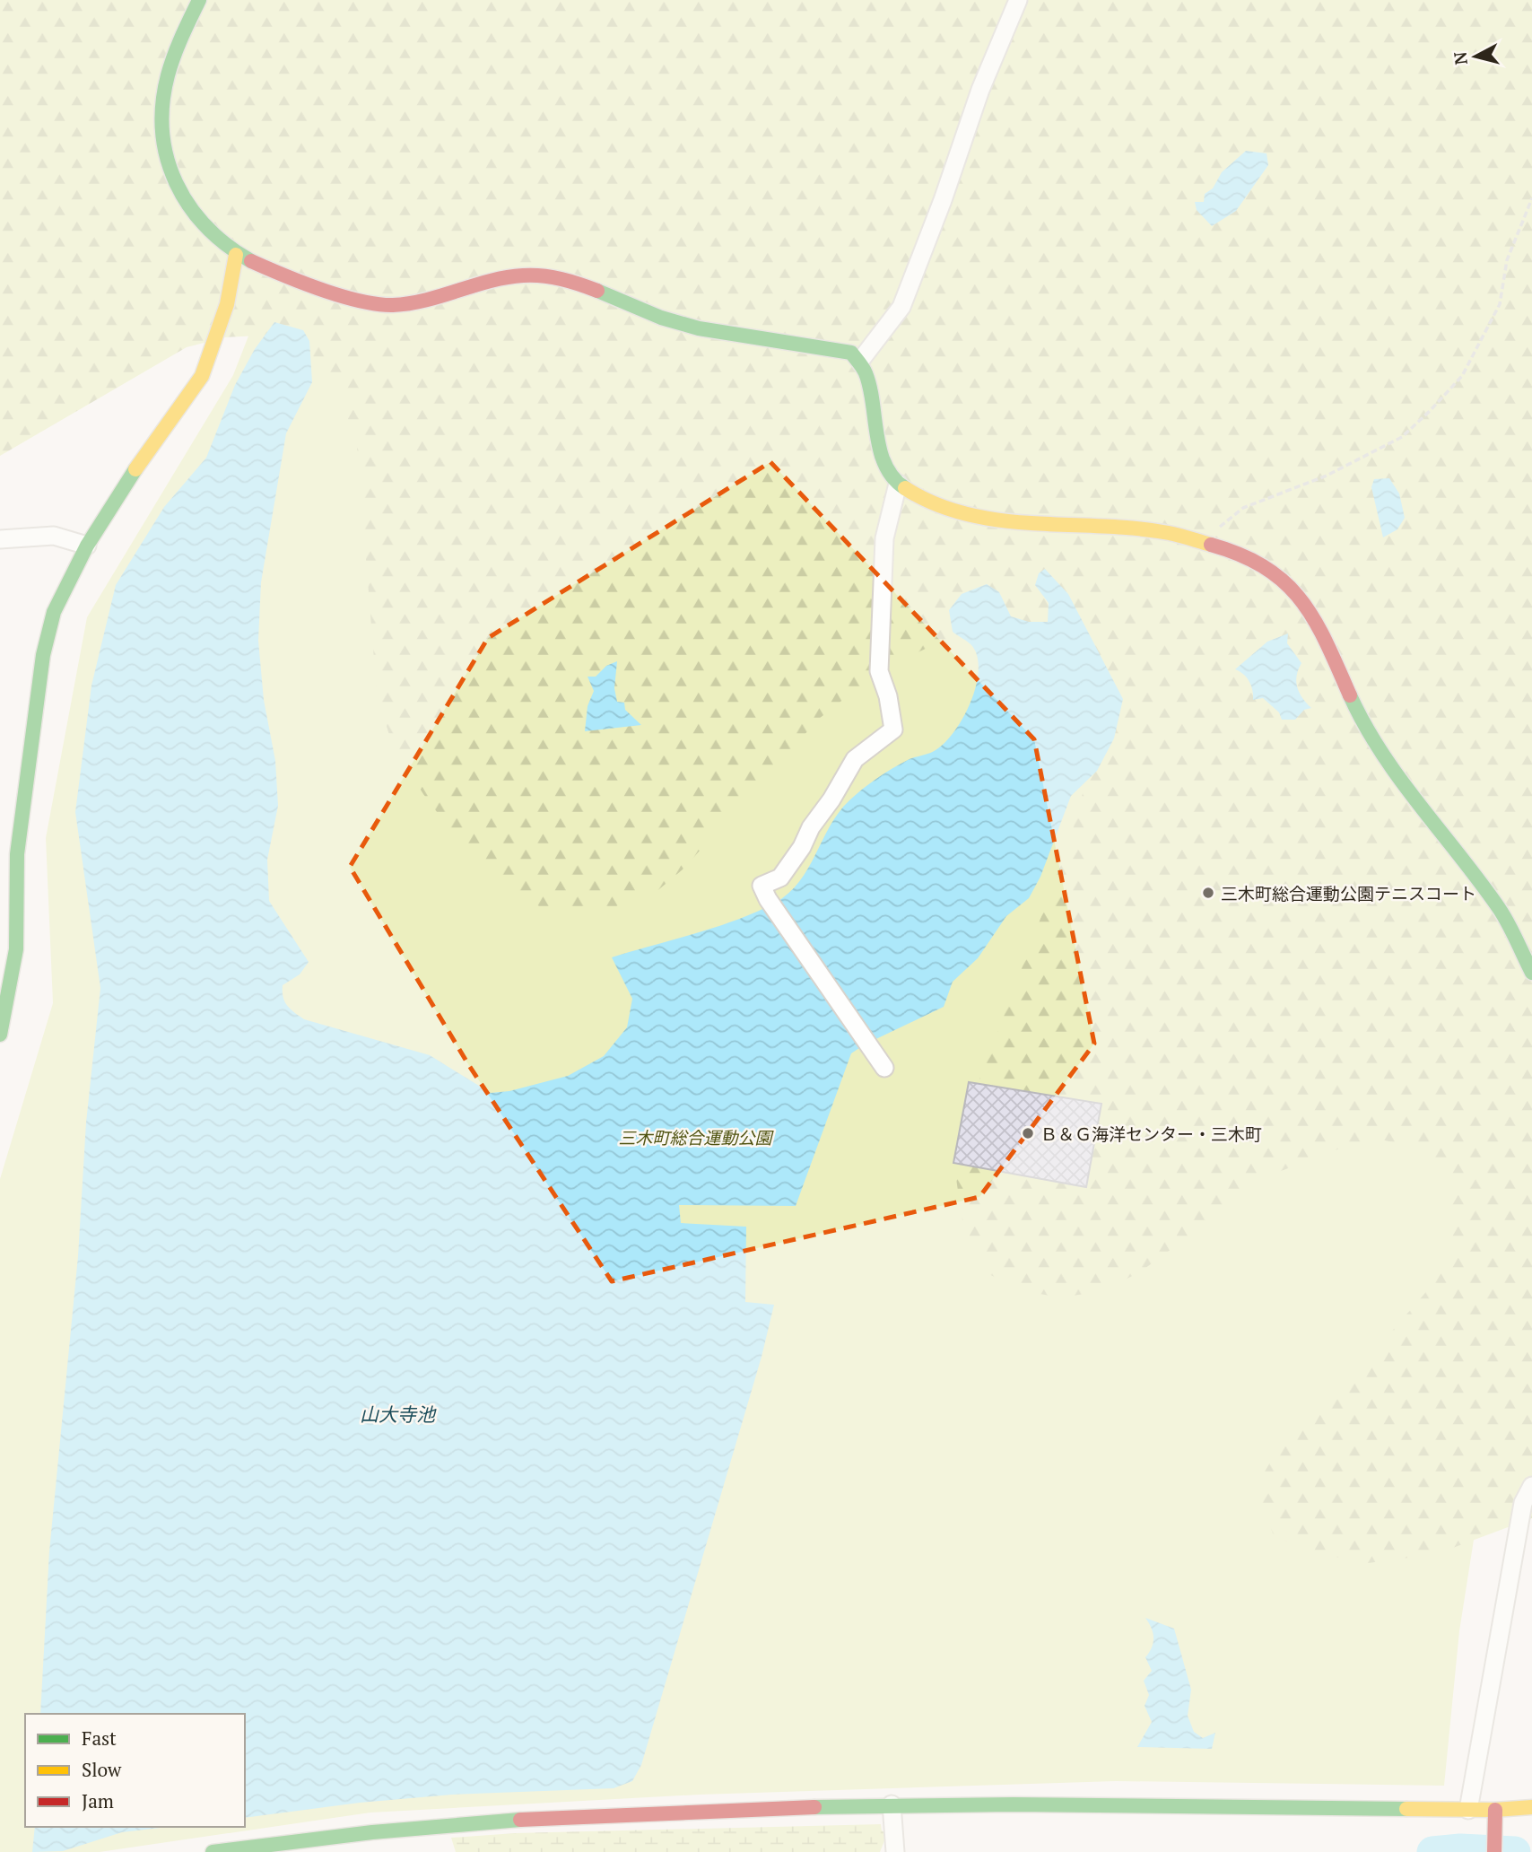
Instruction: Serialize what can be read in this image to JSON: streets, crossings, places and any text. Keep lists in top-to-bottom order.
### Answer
{
  "water": ["山大寺池"],
  "parks": ["三木町総合運動公園"],
  "places": ["三木町総合運動公園テニスコート", "Ｂ＆Ｇ海洋センター・三木町"],
  "legend": ["Fast", "Slow", "Jam"],
  "north": "left"
}
